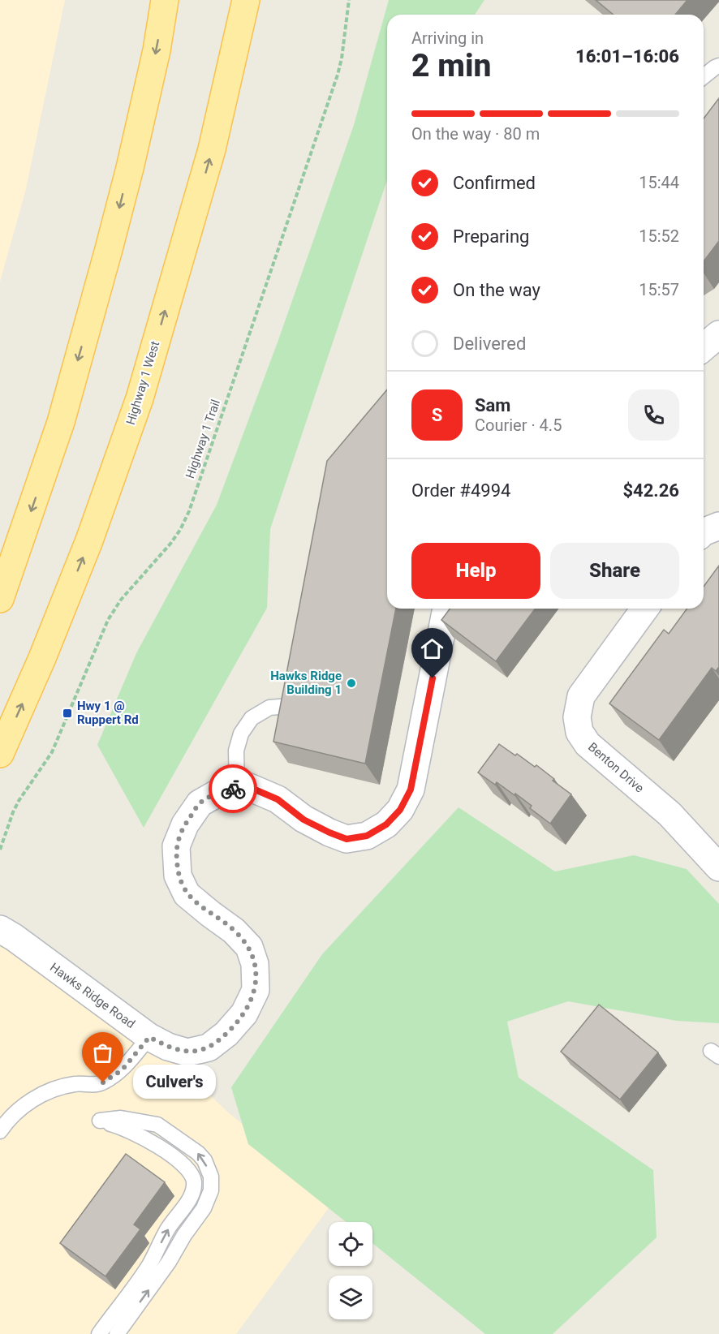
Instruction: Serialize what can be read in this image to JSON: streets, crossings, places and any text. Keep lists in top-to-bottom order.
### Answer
{
  "streets": {
    "main road": ["Highway 1 West"],
    "street": ["Benton Drive", "Hawks Ridge Road"],
    "path": ["Highway 1 Trail"]
  },
  "places": {
    "other": ["Hawks Ridge Building 1", "Culver's"],
    "transit": ["Hwy 1 @ Ruppert Rd"]
  },
  "page": {
    "heading": ["2 min", "Arriving in", "16:01–16:06"],
    "panel": [
      "Sam",
      "Courier · 4.5",
      "Order #4994",
      "$42.26"
    ],
    "bar": "On the way · 80 m",
    "list": [
      ["Confirmed", "15:44"],
      ["Preparing", "15:52"],
      ["On the way", "15:57"],
      "Delivered"
    ],
    "round": "S",
    "buttons": ["Help", "Share"],
    "bubble": "Culver's"
  }
}
